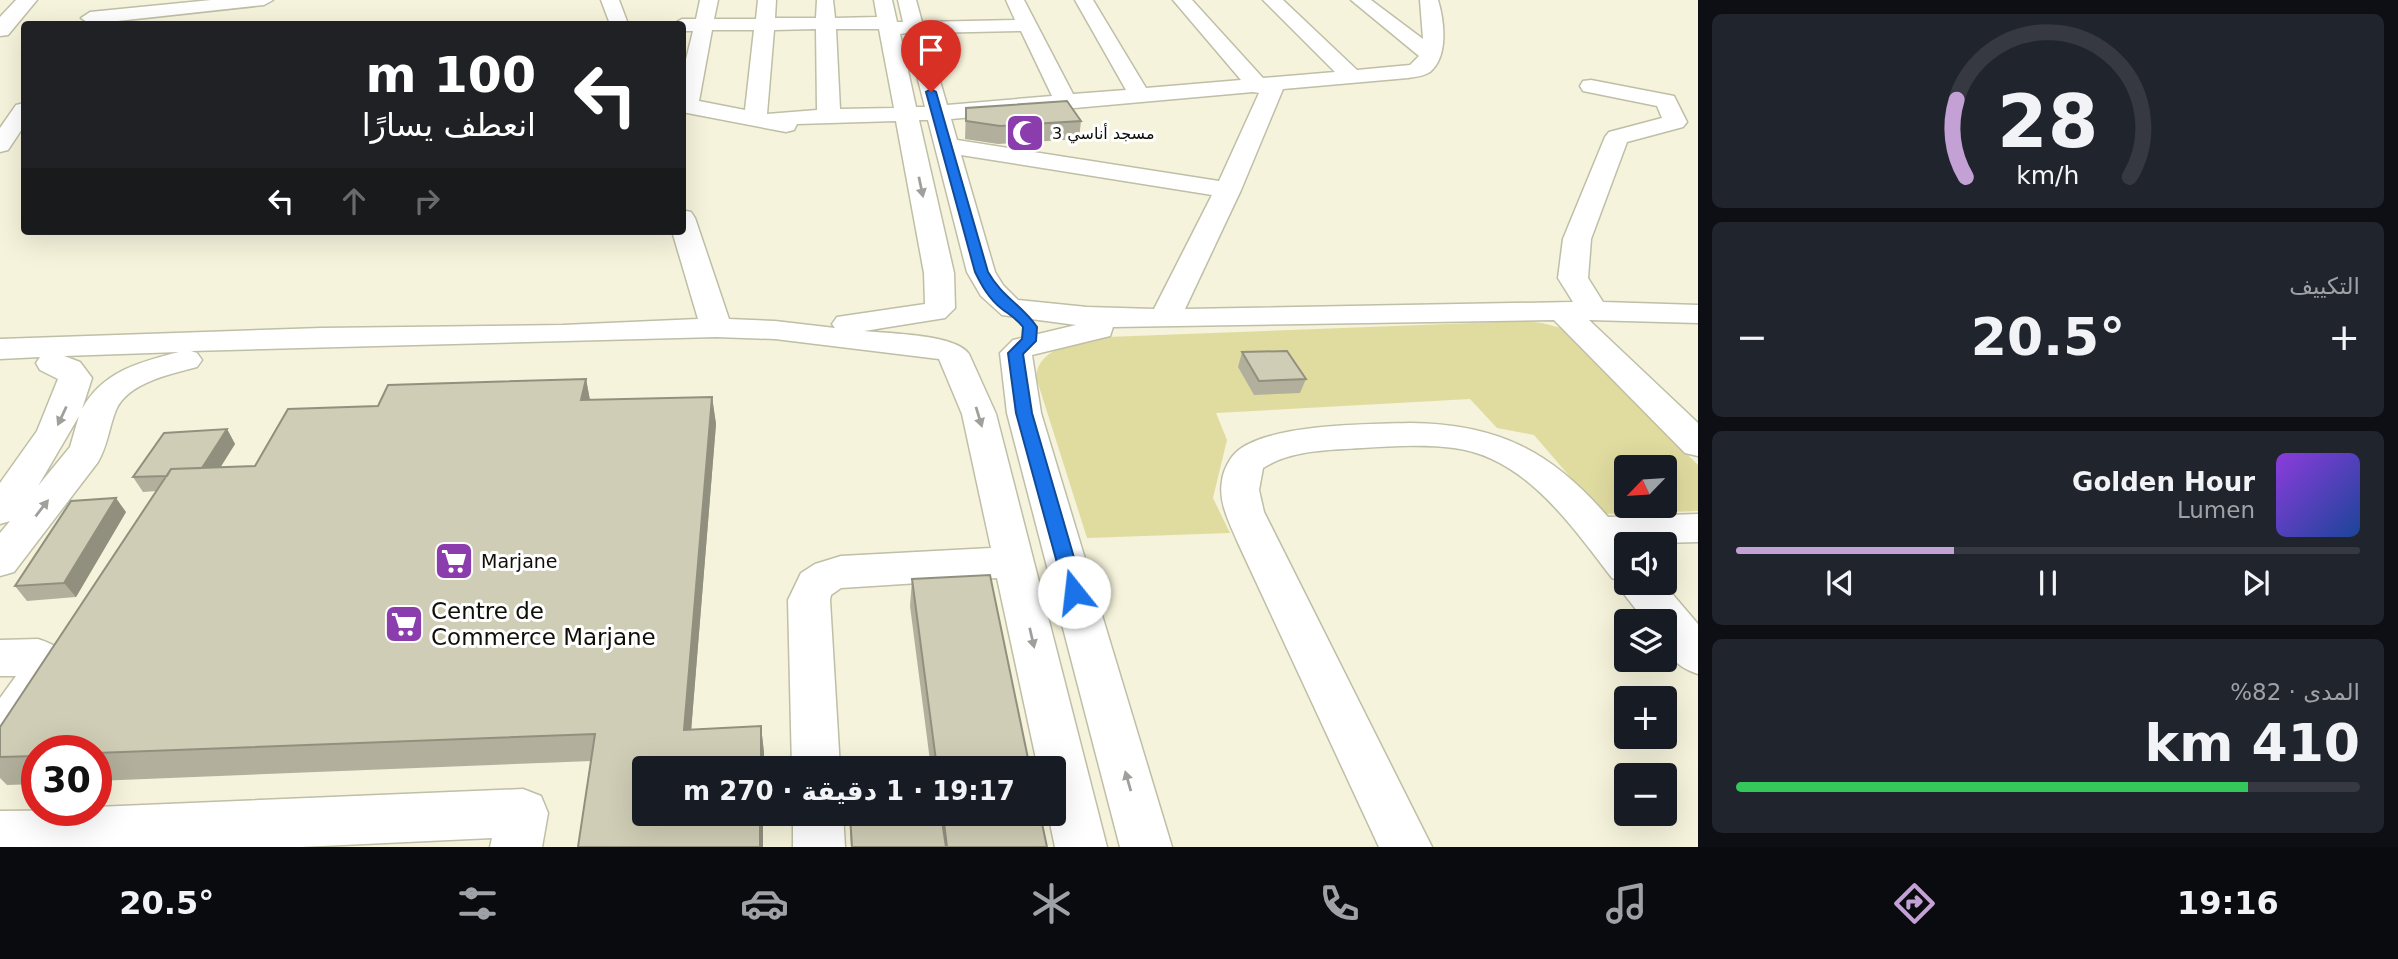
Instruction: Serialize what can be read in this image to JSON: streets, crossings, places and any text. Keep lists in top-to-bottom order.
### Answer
{
  "places": {
    "mosque": ["مسجد أناسي 3"],
    "supermarket": ["Marjane", "Centre de Commerce Marjane"]
  },
  "north": "bottom left",
  "page": {
    "turn": ["100 m", "انعطف يسارًا"],
    "tile": [
      "التكييف",
      ["المدى · 82%", "410 km"]
    ],
    "heat": ["−", "20.5°", "+"],
    "song": ["Golden Hour", "Lumen"],
    "map_buttons": ["+", "−"],
    "limit": "30",
    "trip": "19:17 · 1 دقيقة · 270 m",
    "tabs": ["19:16", "20.5°"],
    "gauge": ["28", "km/h"]
  }
}
